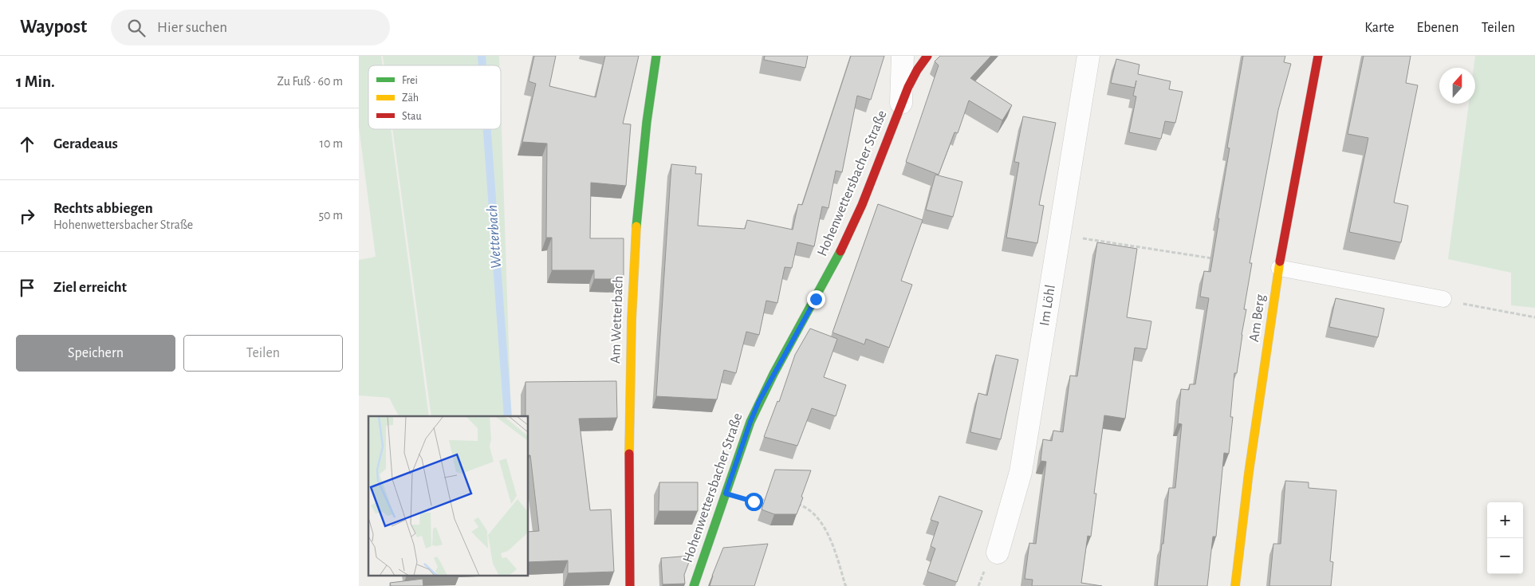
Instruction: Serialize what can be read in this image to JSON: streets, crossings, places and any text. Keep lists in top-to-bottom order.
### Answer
{
  "streets": {
    "street": [
      "Hohenwettersbacher Straße",
      "Im Löhl",
      "Am Berg",
      "Am Wetterbach"
    ]
  },
  "water": ["Wetterbach"],
  "legend": ["Frei", "Zäh", "Stau"],
  "north": "top",
  "page": {
    "header": "Waypost",
    "search": "Hier suchen",
    "nav": ["Karte", "Ebenen", "Teilen"],
    "heading": ["1 Min.", "Zu Fuß · 60 m"],
    "list": [
      ["Geradeaus", "10 m"],
      ["Rechts abbiegen", "Hohenwettersbacher Straße", "50 m"],
      "Ziel erreicht"
    ],
    "buttons": ["Speichern", "Teilen"],
    "map_buttons": ["+", "−"]
  }
}
